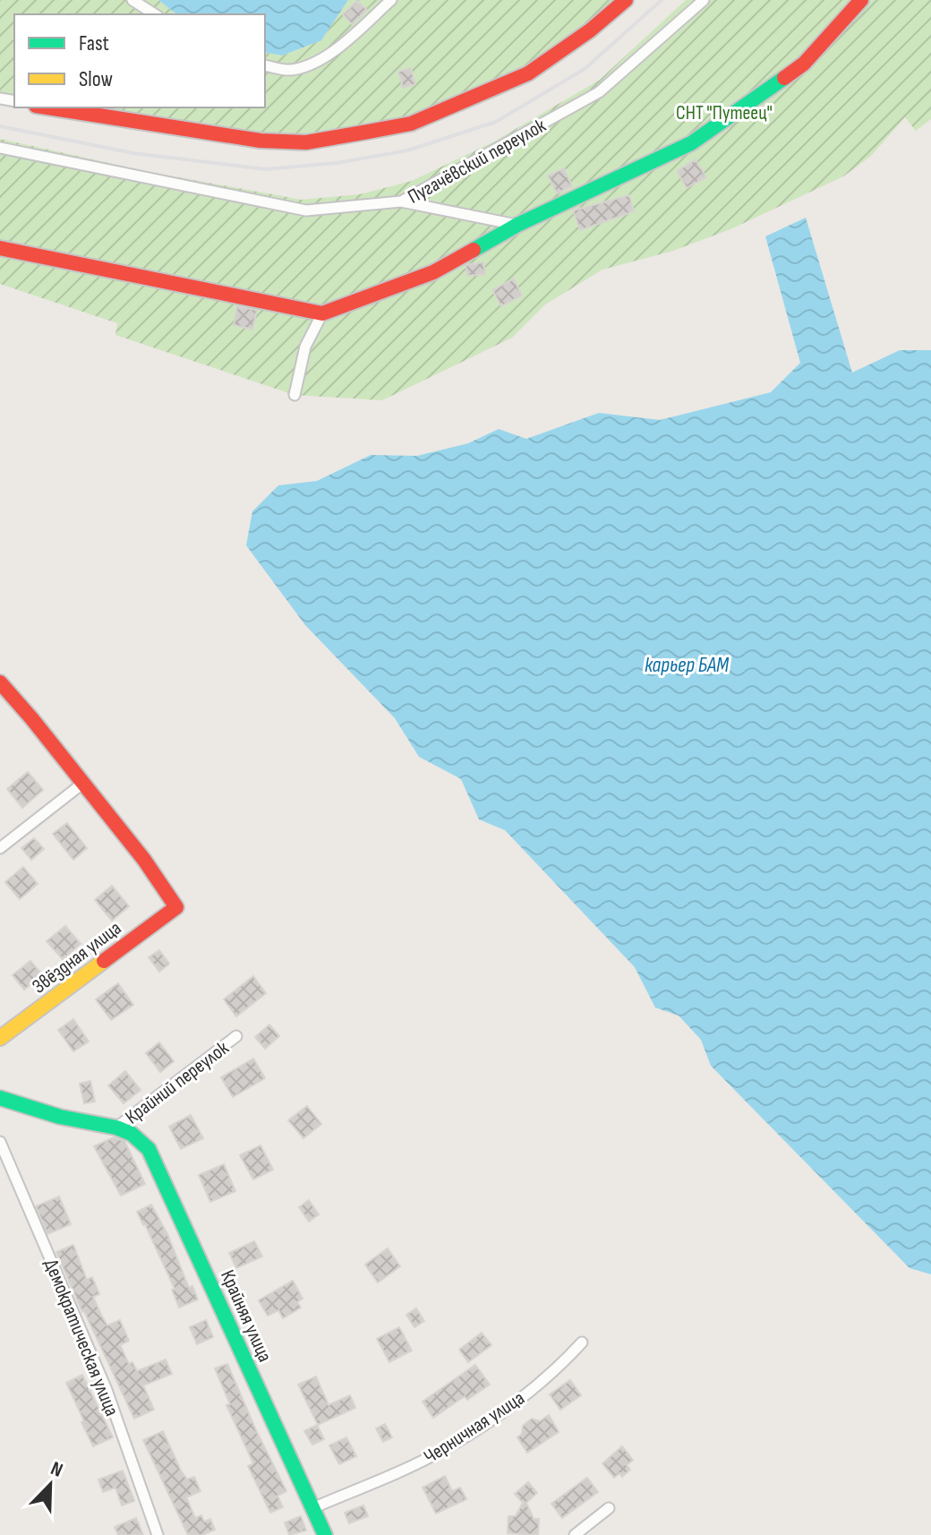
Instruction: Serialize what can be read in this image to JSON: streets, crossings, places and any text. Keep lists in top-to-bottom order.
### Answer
{
  "streets": {
    "street": [
      "Пугачёвский переулок",
      "Звёздная улица",
      "Крайний переулок",
      "Крайняя улица",
      "Демократическая улица",
      "Черничная улица"
    ]
  },
  "crossings": [
    ["Крайний переулок", "Крайняя улица"],
    ["Крайняя улица", "Черничная улица"]
  ],
  "water": ["карьер БАМ"],
  "parks": ["СНТ \"Путеец\""],
  "legend": ["Fast", "Slow"],
  "north": "top right"
}
